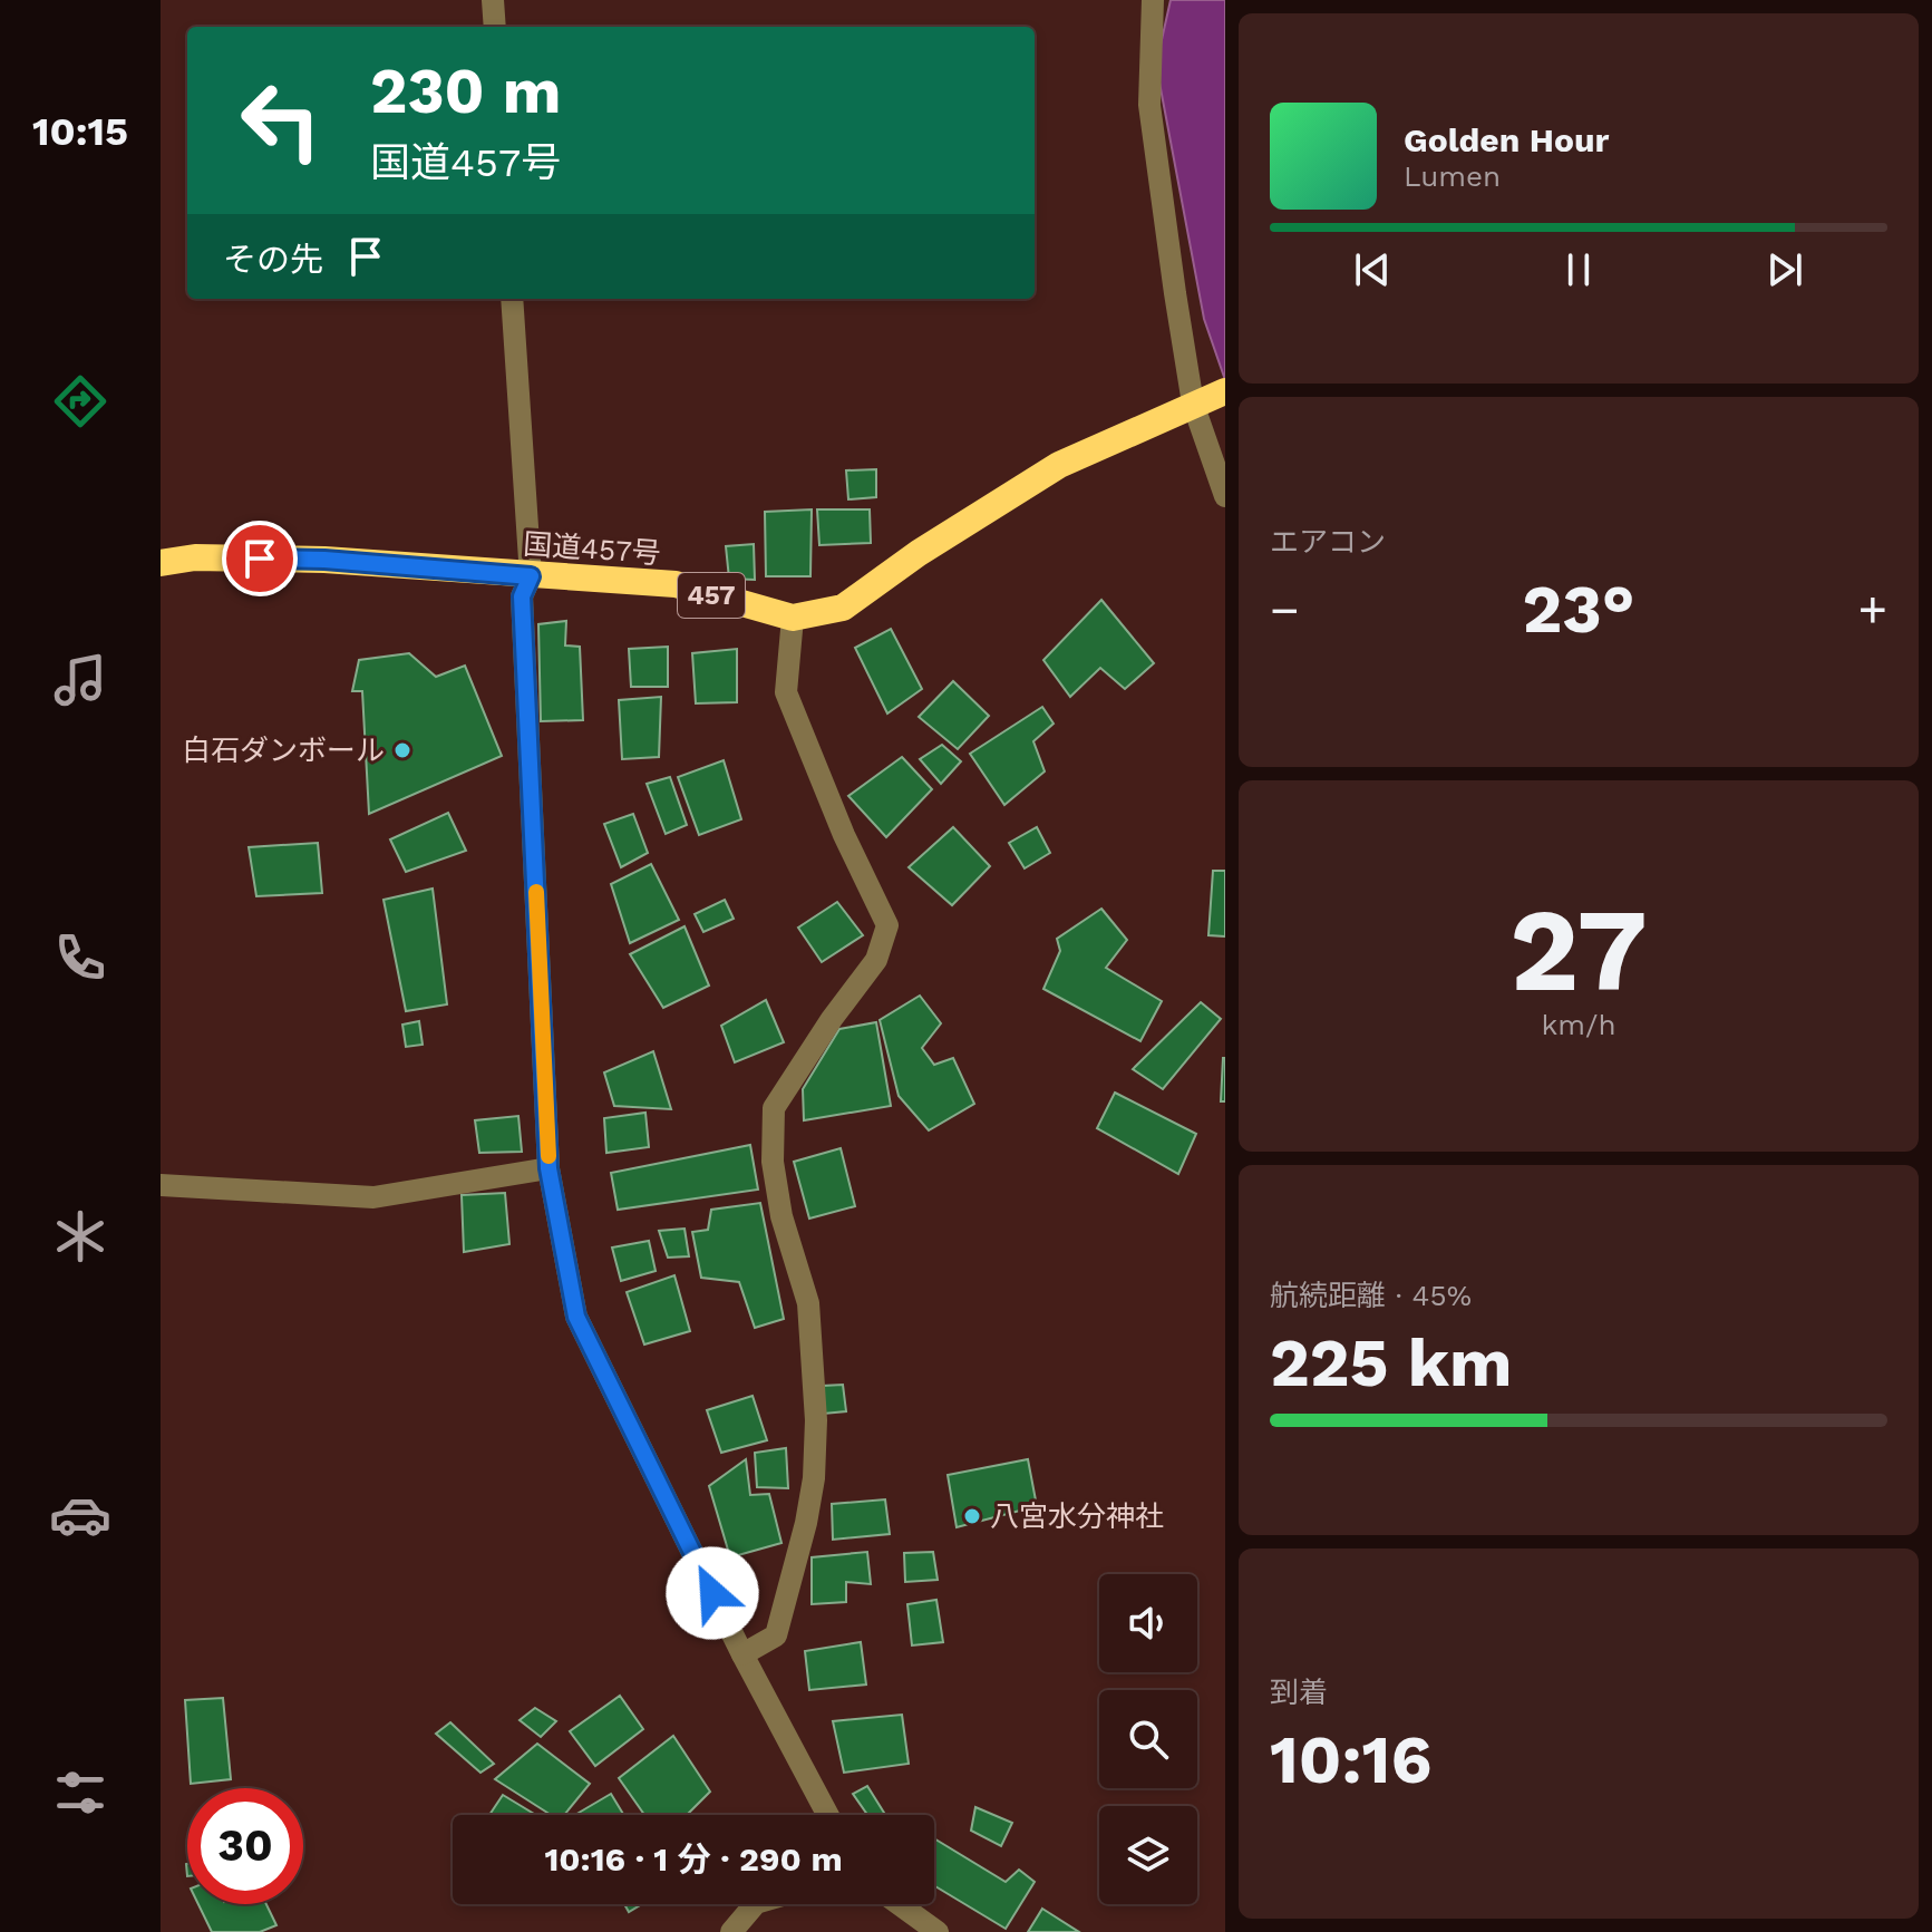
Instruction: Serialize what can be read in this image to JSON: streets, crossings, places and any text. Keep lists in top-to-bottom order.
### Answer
{
  "streets": {
    "highway": ["国道457号", "457"]
  },
  "places": ["白石ダンボール", "八宮水分神社"],
  "page": {
    "tabs": "10:15",
    "turn": ["230 m", "国道457号"],
    "song": ["Golden Hour", "Lumen"],
    "then": "その先",
    "tile": [
      "エアコン",
      ["27", "km/h"],
      ["航続距離 · 45%", "225 km"],
      ["到着", "10:16"]
    ],
    "heat": ["−", "23°", "+"],
    "limit": "30",
    "trip": "10:16 · 1 分 · 290 m"
  }
}
